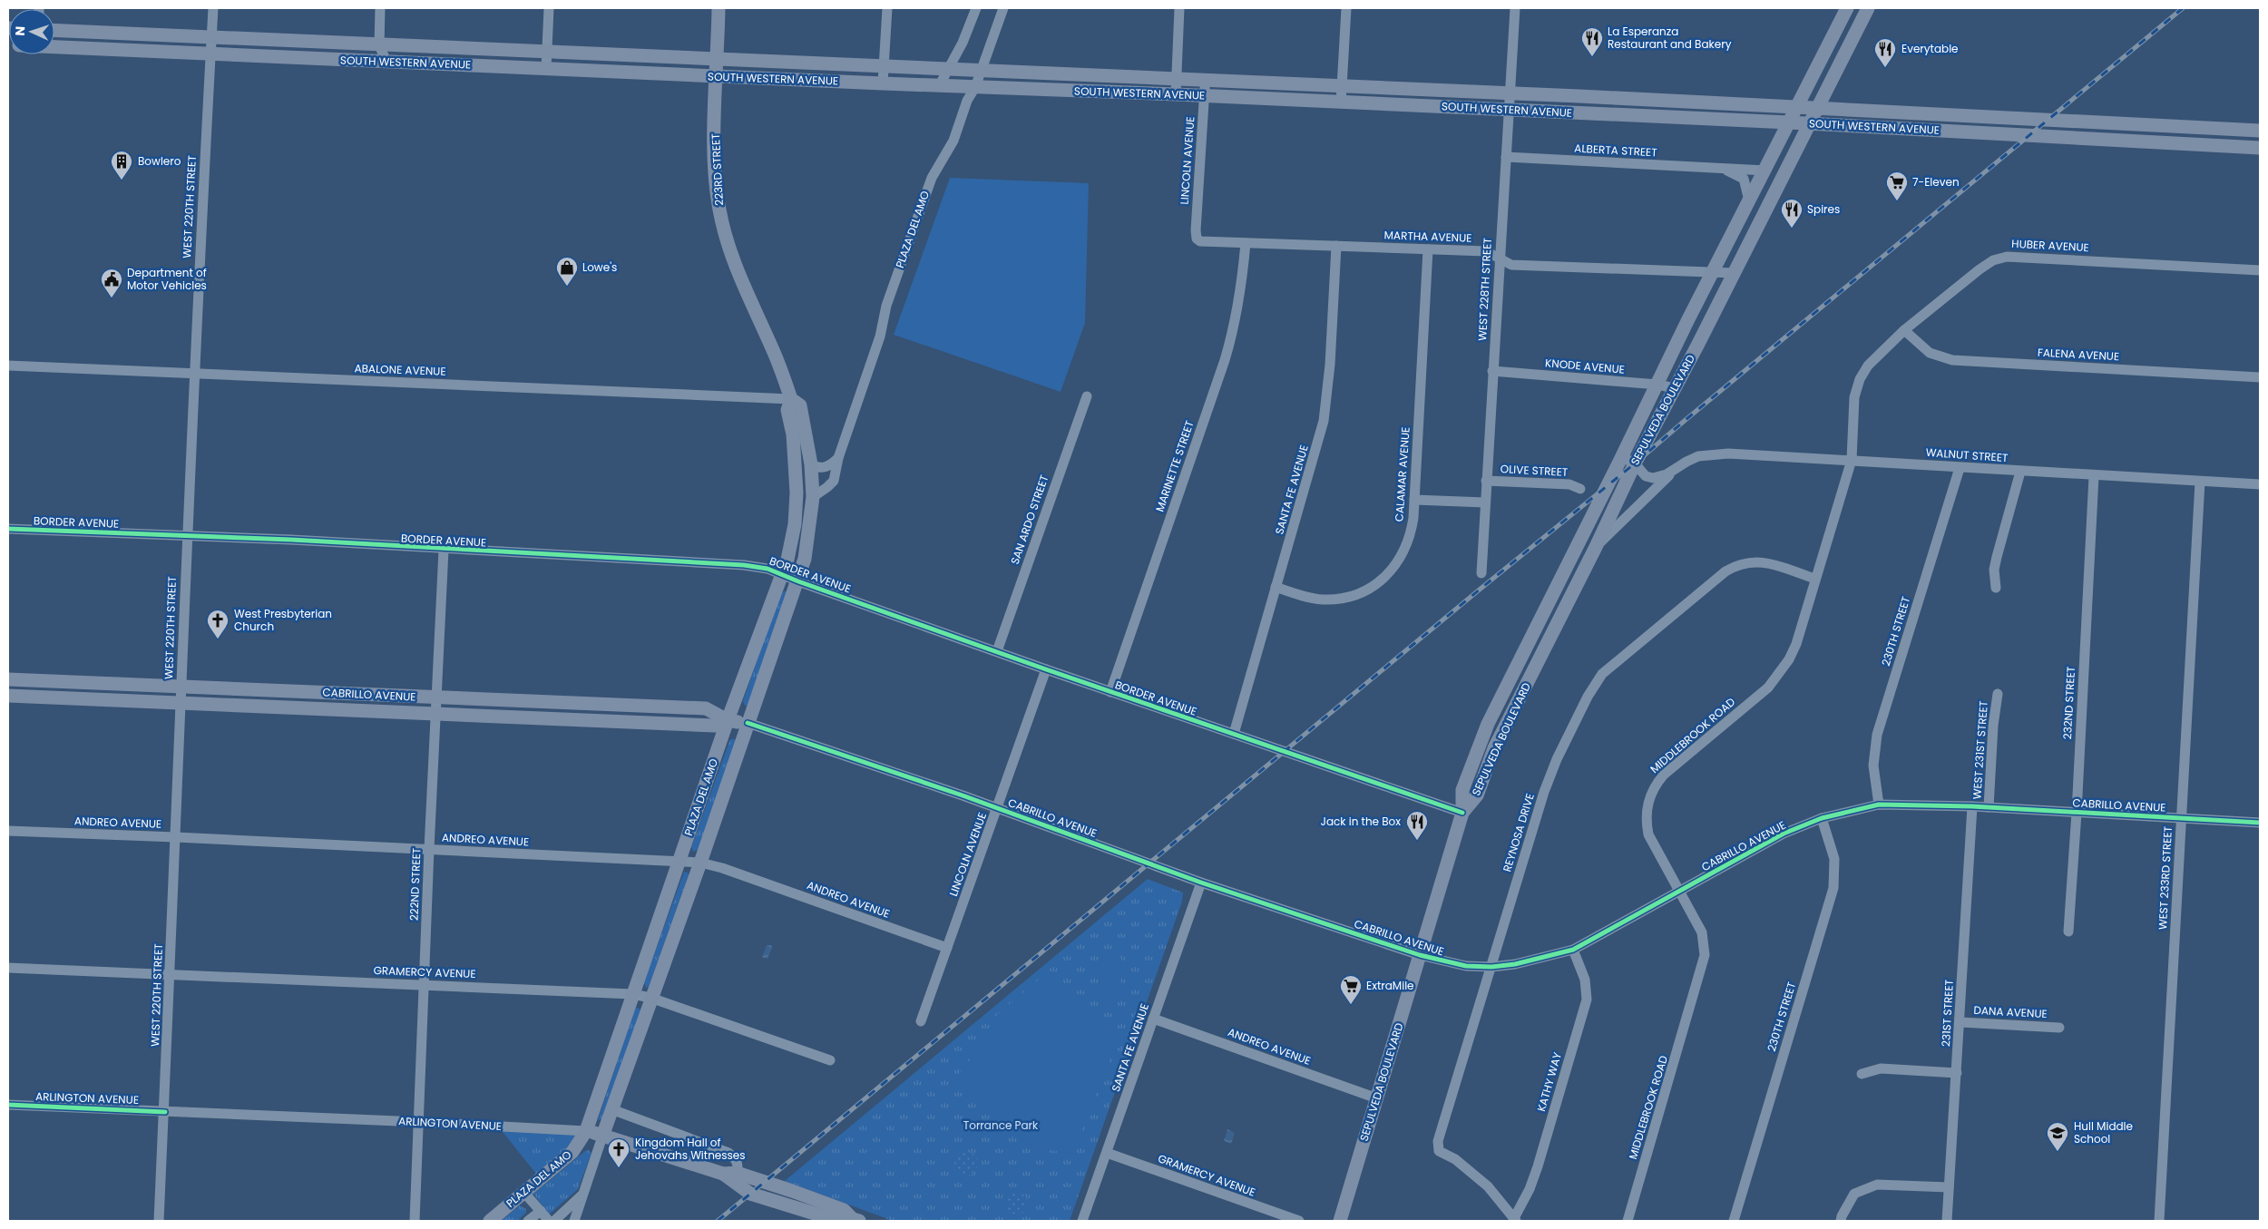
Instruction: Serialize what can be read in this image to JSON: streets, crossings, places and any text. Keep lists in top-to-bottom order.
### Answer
{
  "streets": {
    "main road": [
      "SOUTH WESTERN AVENUE",
      "223RD STREET",
      "PLAZA DEL AMO",
      "SEPULVEDA BOULEVARD",
      "CABRILLO AVENUE",
      "ARLINGTON AVENUE"
    ],
    "street": [
      "ALBERTA STREET",
      "LINCOLN AVENUE",
      "WEST 220TH STREET",
      "MARTHA AVENUE",
      "HUBER AVENUE",
      "WEST 228TH STREET",
      "FALENA AVENUE",
      "KNODE AVENUE",
      "ABALONE AVENUE",
      "WALNUT STREET",
      "MARINETTE STREET",
      "OLIVE STREET",
      "CALAMAR AVENUE",
      "SANTA FE AVENUE",
      "SAN ARDO STREET",
      "BORDER AVENUE",
      "230TH STREET",
      "232ND STREET",
      "MIDDLEBROOK ROAD",
      "WEST 231ST STREET",
      "ANDREO AVENUE",
      "REYNOSA DRIVE",
      "WEST 233RD STREET",
      "222ND STREET",
      "GRAMERCY AVENUE",
      "DANA AVENUE",
      "231ST STREET",
      "KATHY WAY"
    ]
  },
  "crossings": [
    ["SOUTH WESTERN AVENUE", "LINCOLN AVENUE"],
    ["SOUTH WESTERN AVENUE", "223RD STREET"],
    ["SOUTH WESTERN AVENUE", "WEST 220TH STREET"],
    ["SOUTH WESTERN AVENUE", "PLAZA DEL AMO"],
    ["SOUTH WESTERN AVENUE", "WEST 228TH STREET"],
    ["SOUTH WESTERN AVENUE", "SEPULVEDA BOULEVARD"],
    ["ALBERTA STREET", "WEST 228TH STREET"],
    ["ALBERTA STREET", "SEPULVEDA BOULEVARD"],
    ["LINCOLN AVENUE", "MARTHA AVENUE"],
    ["LINCOLN AVENUE", "BORDER AVENUE"],
    ["LINCOLN AVENUE", "CABRILLO AVENUE"],
    ["LINCOLN AVENUE", "ANDREO AVENUE"],
    ["223RD STREET", "PLAZA DEL AMO"],
    ["223RD STREET", "ABALONE AVENUE"],
    ["WEST 220TH STREET", "ABALONE AVENUE"],
    ["WEST 220TH STREET", "BORDER AVENUE"],
    ["WEST 220TH STREET", "CABRILLO AVENUE"],
    ["WEST 220TH STREET", "ANDREO AVENUE"],
    ["WEST 220TH STREET", "GRAMERCY AVENUE"],
    ["WEST 220TH STREET", "ARLINGTON AVENUE"],
    ["PLAZA DEL AMO", "ABALONE AVENUE"],
    ["PLAZA DEL AMO", "BORDER AVENUE"],
    ["PLAZA DEL AMO", "CABRILLO AVENUE"],
    ["PLAZA DEL AMO", "ANDREO AVENUE"],
    ["PLAZA DEL AMO", "GRAMERCY AVENUE"],
    ["PLAZA DEL AMO", "ARLINGTON AVENUE"],
    ["MARTHA AVENUE", "WEST 228TH STREET"],
    ["MARTHA AVENUE", "SEPULVEDA BOULEVARD"],
    ["MARTHA AVENUE", "MARINETTE STREET"],
    ["MARTHA AVENUE", "CALAMAR AVENUE"],
    ["MARTHA AVENUE", "SANTA FE AVENUE"],
    ["HUBER AVENUE", "FALENA AVENUE"],
    ["HUBER AVENUE", "WALNUT STREET"],
    ["HUBER AVENUE", "MIDDLEBROOK ROAD"],
    ["WEST 228TH STREET", "KNODE AVENUE"],
    ["WEST 228TH STREET", "OLIVE STREET"],
    ["KNODE AVENUE", "SEPULVEDA BOULEVARD"],
    ["SEPULVEDA BOULEVARD", "WALNUT STREET"],
    ["SEPULVEDA BOULEVARD", "BORDER AVENUE"],
    ["SEPULVEDA BOULEVARD", "CABRILLO AVENUE"],
    ["SEPULVEDA BOULEVARD", "ANDREO AVENUE"],
    ["WALNUT STREET", "230TH STREET"],
    ["WALNUT STREET", "232ND STREET"],
    ["WALNUT STREET", "MIDDLEBROOK ROAD"],
    ["WALNUT STREET", "WEST 233RD STREET"],
    ["MARINETTE STREET", "BORDER AVENUE"],
    ["CALAMAR AVENUE", "SANTA FE AVENUE"],
    ["SANTA FE AVENUE", "BORDER AVENUE"],
    ["SANTA FE AVENUE", "CABRILLO AVENUE"],
    ["SANTA FE AVENUE", "ANDREO AVENUE"],
    ["SANTA FE AVENUE", "GRAMERCY AVENUE"],
    ["SAN ARDO STREET", "BORDER AVENUE"],
    ["BORDER AVENUE", "222ND STREET"],
    ["230TH STREET", "CABRILLO AVENUE"],
    ["CABRILLO AVENUE", "232ND STREET"],
    ["CABRILLO AVENUE", "MIDDLEBROOK ROAD"],
    ["CABRILLO AVENUE", "WEST 231ST STREET"],
    ["CABRILLO AVENUE", "REYNOSA DRIVE"],
    ["CABRILLO AVENUE", "WEST 233RD STREET"],
    ["CABRILLO AVENUE", "222ND STREET"],
    ["CABRILLO AVENUE", "231ST STREET"],
    ["CABRILLO AVENUE", "KATHY WAY"],
    ["MIDDLEBROOK ROAD", "REYNOSA DRIVE"],
    ["ANDREO AVENUE", "222ND STREET"],
    ["REYNOSA DRIVE", "KATHY WAY"],
    ["222ND STREET", "GRAMERCY AVENUE"],
    ["222ND STREET", "ARLINGTON AVENUE"],
    ["DANA AVENUE", "231ST STREET"]
  ],
  "parks": ["Torrance Park"],
  "places": {
    "restaurant": [
      "La Esperanza Restaurant and Bakery",
      "Everytable",
      "Spires",
      "Jack in the Box"
    ],
    "building": ["Bowlero"],
    "supermarket": ["7-Eleven", "ExtraMile"],
    "shop": ["Lowe's"],
    "public building": ["Department of Motor Vehicles"],
    "church": ["West Presbyterian Church", "Kingdom Hall of Jehovahs Witnesses"],
    "school or university": ["Hull Middle School"]
  },
  "north": "left"
}
